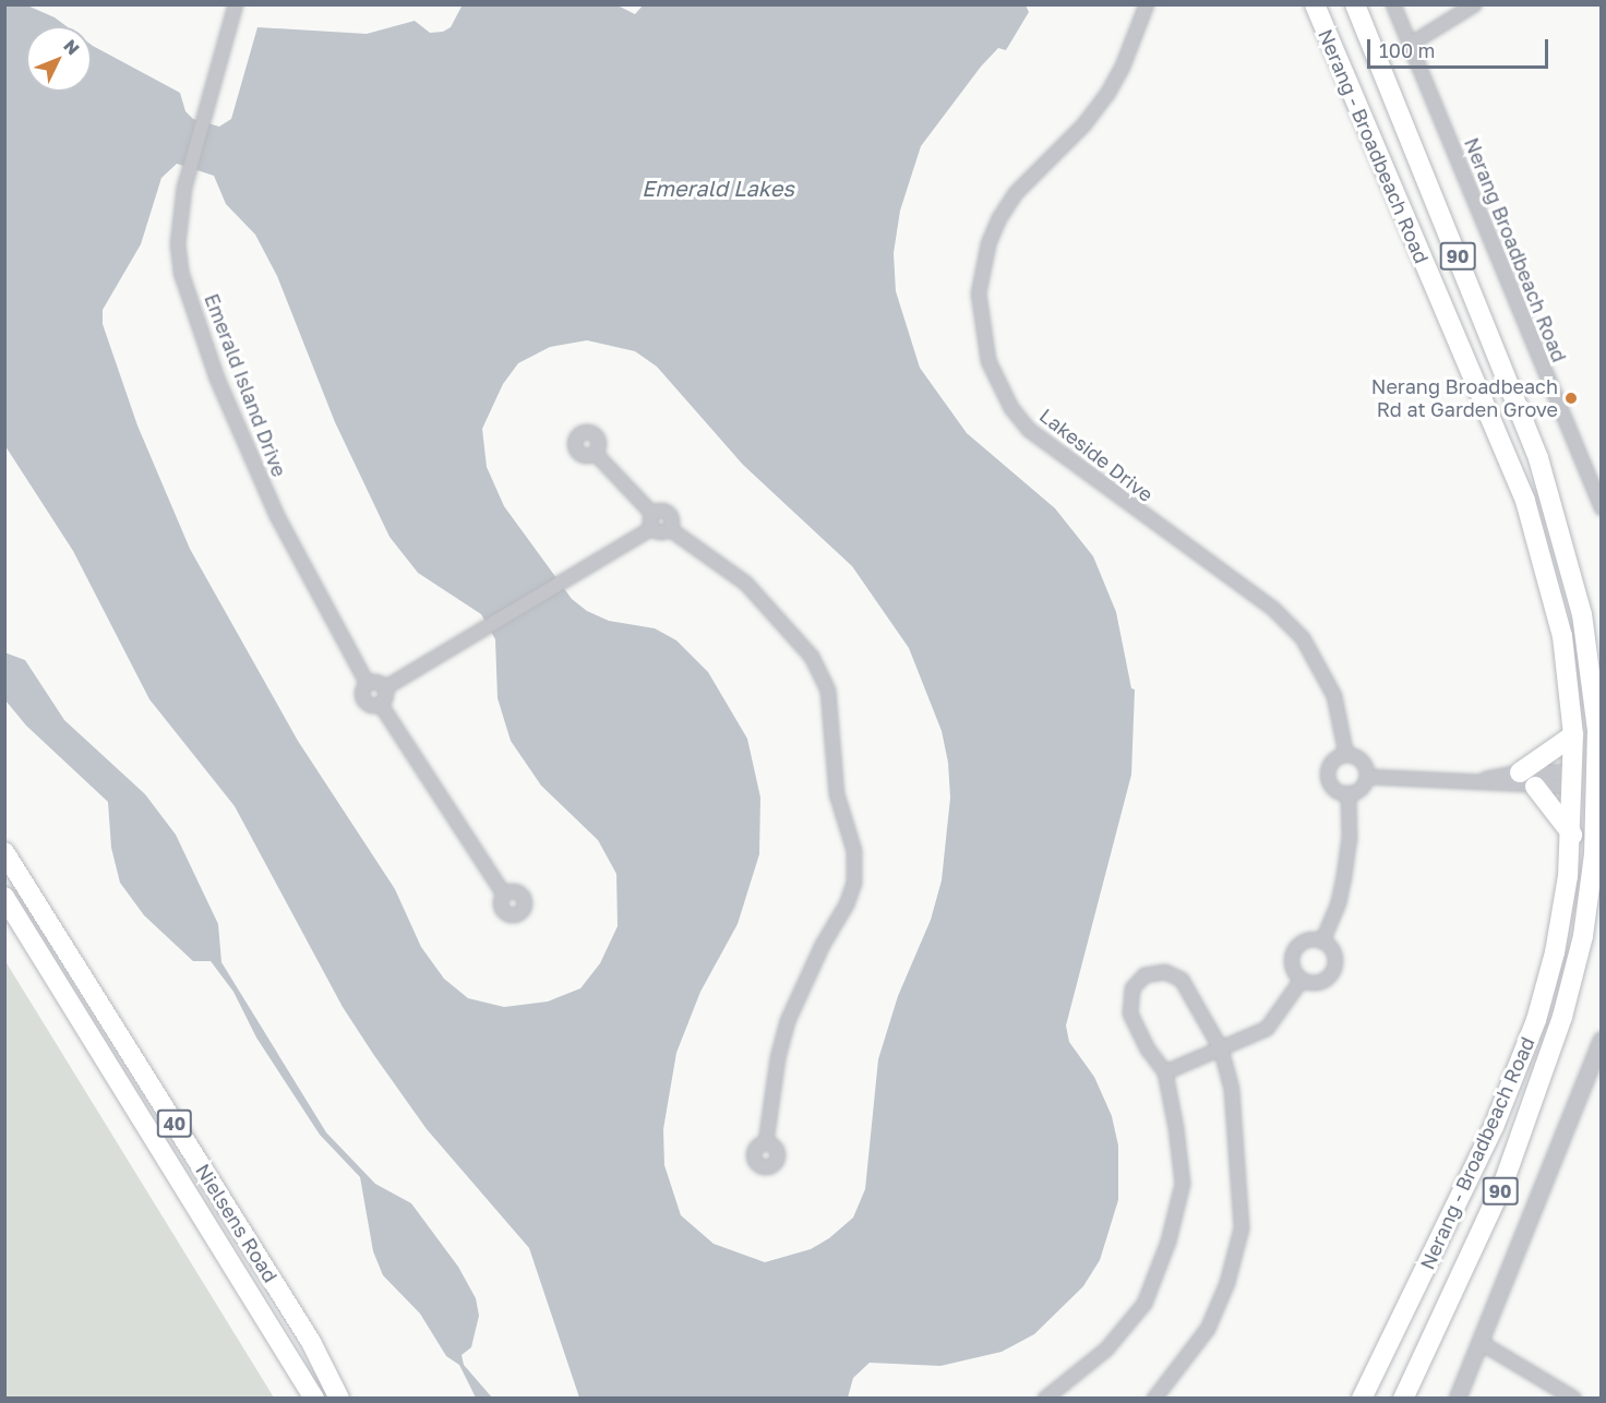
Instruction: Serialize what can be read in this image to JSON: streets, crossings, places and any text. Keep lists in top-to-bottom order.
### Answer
{
  "streets": {
    "main road": [
      "Nerang - Broadbeach Road",
      "90",
      "40",
      "Nielsens Road"
    ],
    "street": ["Nerang Broadbeach Road", "Emerald Island Drive", "Lakeside Drive"]
  },
  "water": ["Emerald Lakes"],
  "places": ["Nerang Broadbeach Rd at Garden Grove"],
  "scale_bar": "100 m",
  "north": "top right"
}
